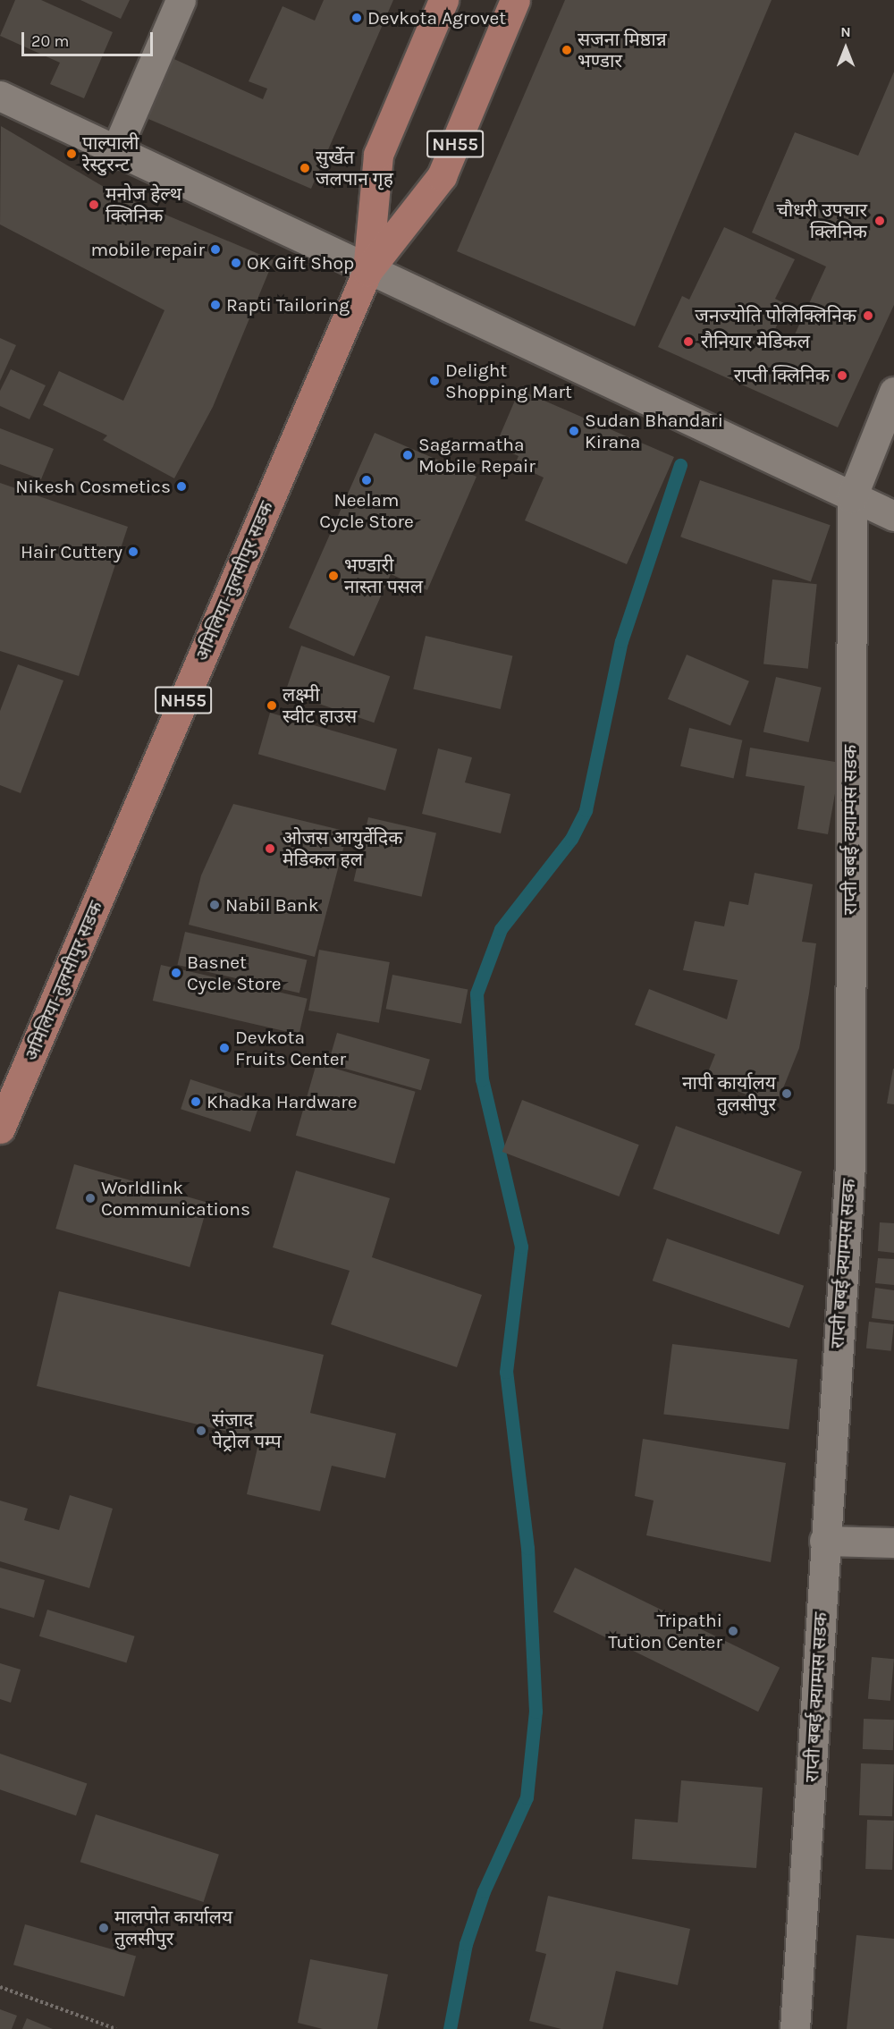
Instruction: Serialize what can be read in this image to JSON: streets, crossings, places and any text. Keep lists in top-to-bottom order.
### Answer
{
  "streets": {
    "main road": ["NH55", "अमिलिया-तुलसीपुर सडक"],
    "street": ["राप्ती बबई क्याम्पस सडक"]
  },
  "crossings": [
    ["NH55", "अमिलिया-तुलसीपुर सडक"]
  ],
  "places": [
    "Devkota Agrovet",
    "सजना मिष्ठान्न भण्डार",
    "पाल्पाली रेस्टुरन्ट",
    "सुर्खेत जलपान गृह",
    "मनोज हेल्थ क्लिनिक",
    "चौधरी उपचार क्लिनिक",
    "mobile repair",
    "OK Gift Shop",
    "Rapti Tailoring",
    "जनज्योति पोलिक्लिनिक",
    "रौनियार मेडिकल",
    "राप्ती क्लिनिक",
    "Delight Shopping Mart",
    "Sudan Bhandari Kirana",
    "Sagarmatha Mobile Repair",
    "Neelam Cycle Store",
    "Nikesh Cosmetics",
    "Hair Cuttery",
    "भण्डारी नास्ता पसल",
    "लक्ष्मी स्वीट हाउस",
    "ओजस आयुर्वेदिक मेडिकल हल",
    "Nabil Bank",
    "Basnet Cycle Store",
    "Devkota Fruits Center",
    "नापी कार्यालय तुलसीपुर",
    "Khadka Hardware",
    "Worldlink Communications",
    "संजाद पेट्रोल पम्प",
    "Tripathi Tution Center",
    "मालपोत कार्यालय तुलसीपुर"
  ],
  "scale_bar": "20 m",
  "north": "top"
}
